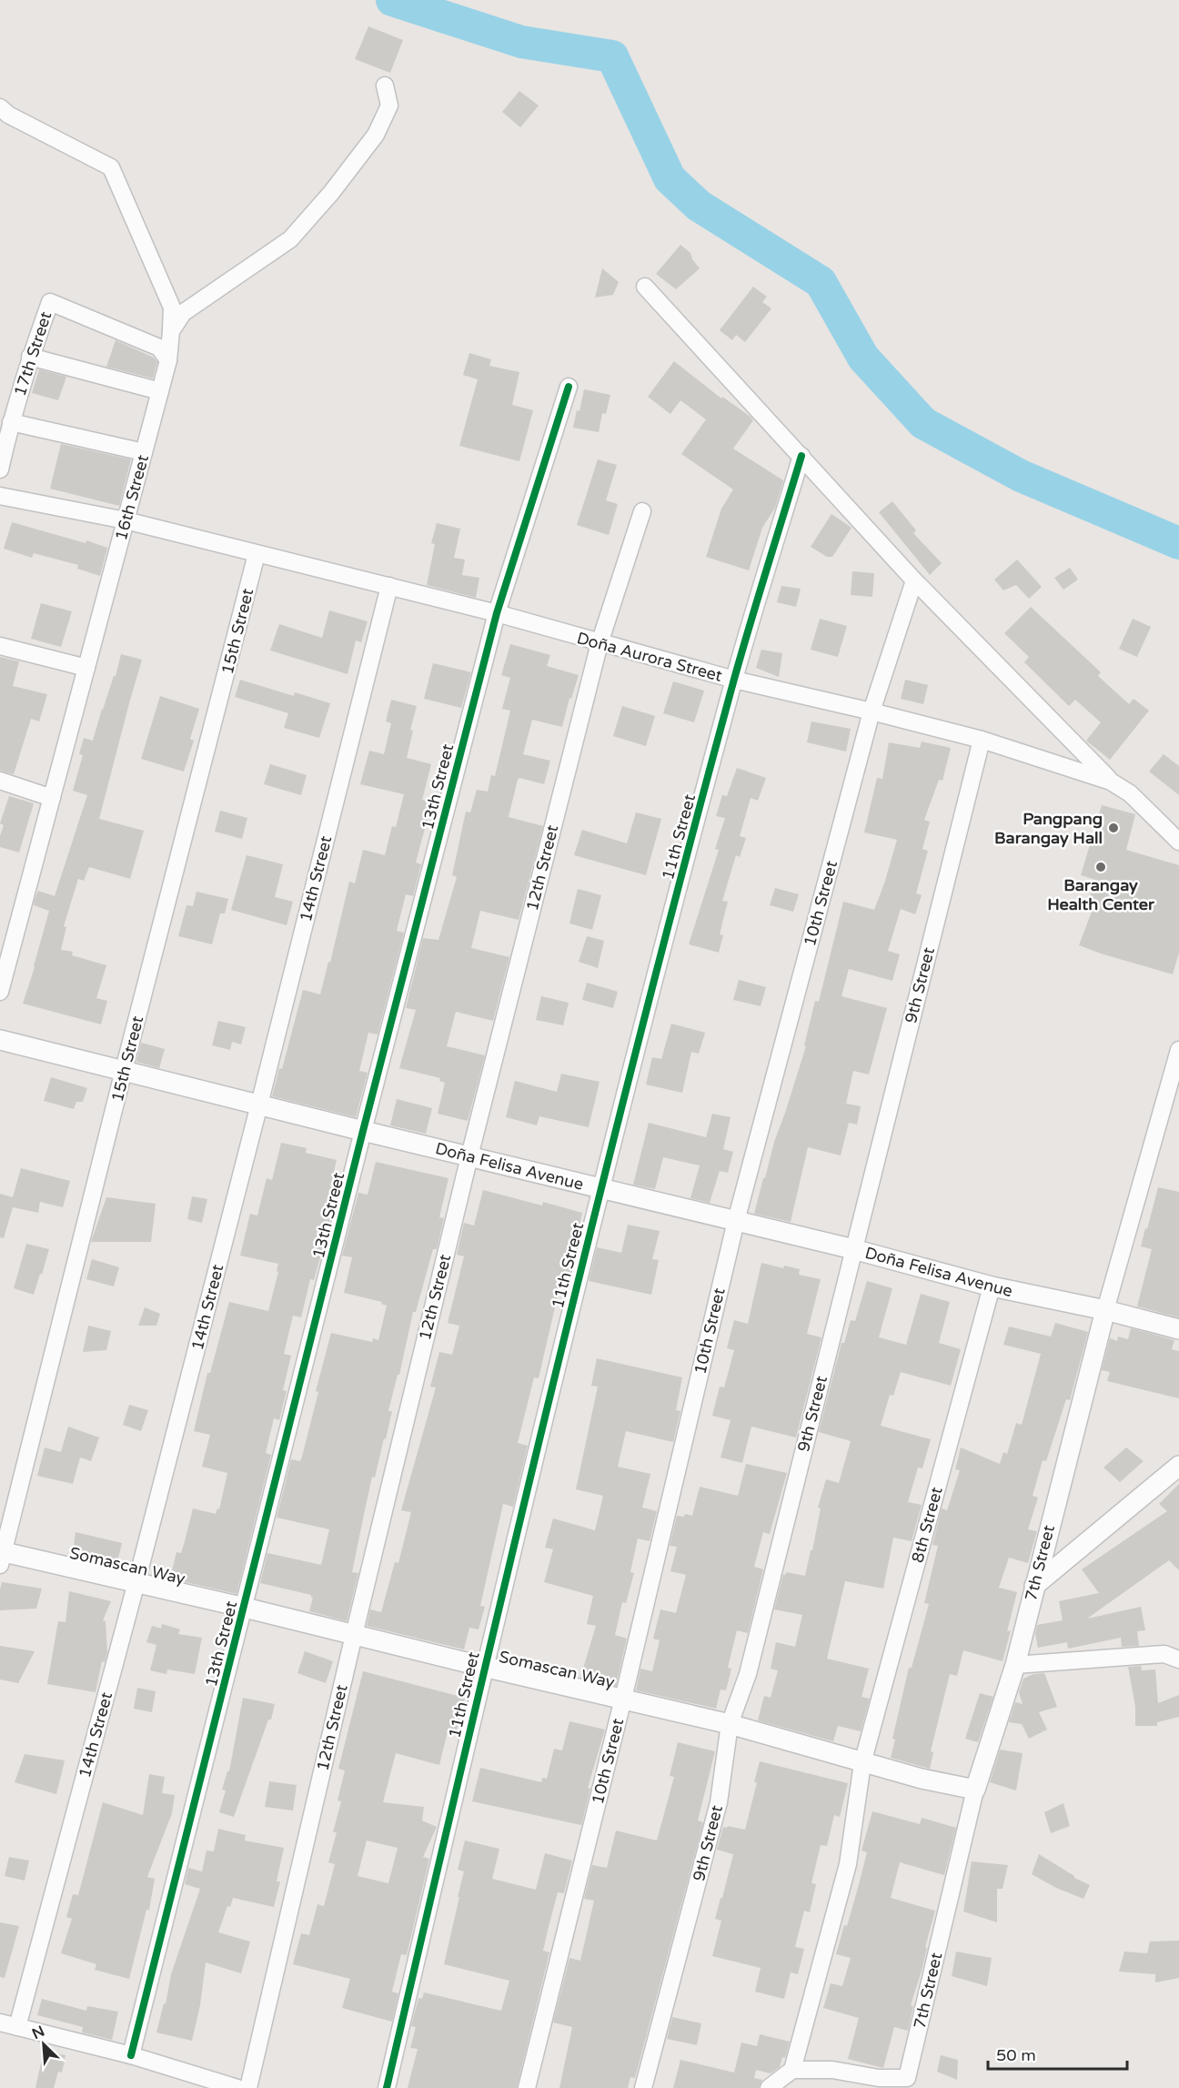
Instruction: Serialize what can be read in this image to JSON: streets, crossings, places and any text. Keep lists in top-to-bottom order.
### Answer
{
  "streets": {
    "street": [
      "17th Street",
      "16th Street",
      "15th Street",
      "Doña Aurora Street",
      "13th Street",
      "11th Street",
      "12th Street",
      "14th Street",
      "10th Street",
      "9th Street",
      "Doña Felisa Avenue",
      "8th Street",
      "7th Street",
      "Somascan Way"
    ]
  },
  "crossings": [
    ["17th Street", "16th Street"],
    ["16th Street", "Doña Aurora Street"],
    ["15th Street", "Doña Aurora Street"],
    ["15th Street", "Doña Felisa Avenue"],
    ["15th Street", "Somascan Way"],
    ["Doña Aurora Street", "13th Street"],
    ["Doña Aurora Street", "11th Street"],
    ["Doña Aurora Street", "12th Street"],
    ["Doña Aurora Street", "14th Street"],
    ["Doña Aurora Street", "10th Street"],
    ["Doña Aurora Street", "9th Street"],
    ["13th Street", "Doña Felisa Avenue"],
    ["13th Street", "Somascan Way"],
    ["11th Street", "Doña Felisa Avenue"],
    ["11th Street", "Somascan Way"],
    ["12th Street", "Doña Felisa Avenue"],
    ["12th Street", "Somascan Way"],
    ["14th Street", "Doña Felisa Avenue"],
    ["14th Street", "Somascan Way"],
    ["10th Street", "Doña Felisa Avenue"],
    ["10th Street", "Somascan Way"],
    ["9th Street", "Doña Felisa Avenue"],
    ["9th Street", "Somascan Way"],
    ["Doña Felisa Avenue", "8th Street"],
    ["Doña Felisa Avenue", "7th Street"],
    ["8th Street", "7th Street"],
    ["8th Street", "Somascan Way"],
    ["7th Street", "Somascan Way"]
  ],
  "places": ["Pangpang Barangay Hall", "Barangay Health Center"],
  "scale_bar": "50 m",
  "north": "top left"
}
